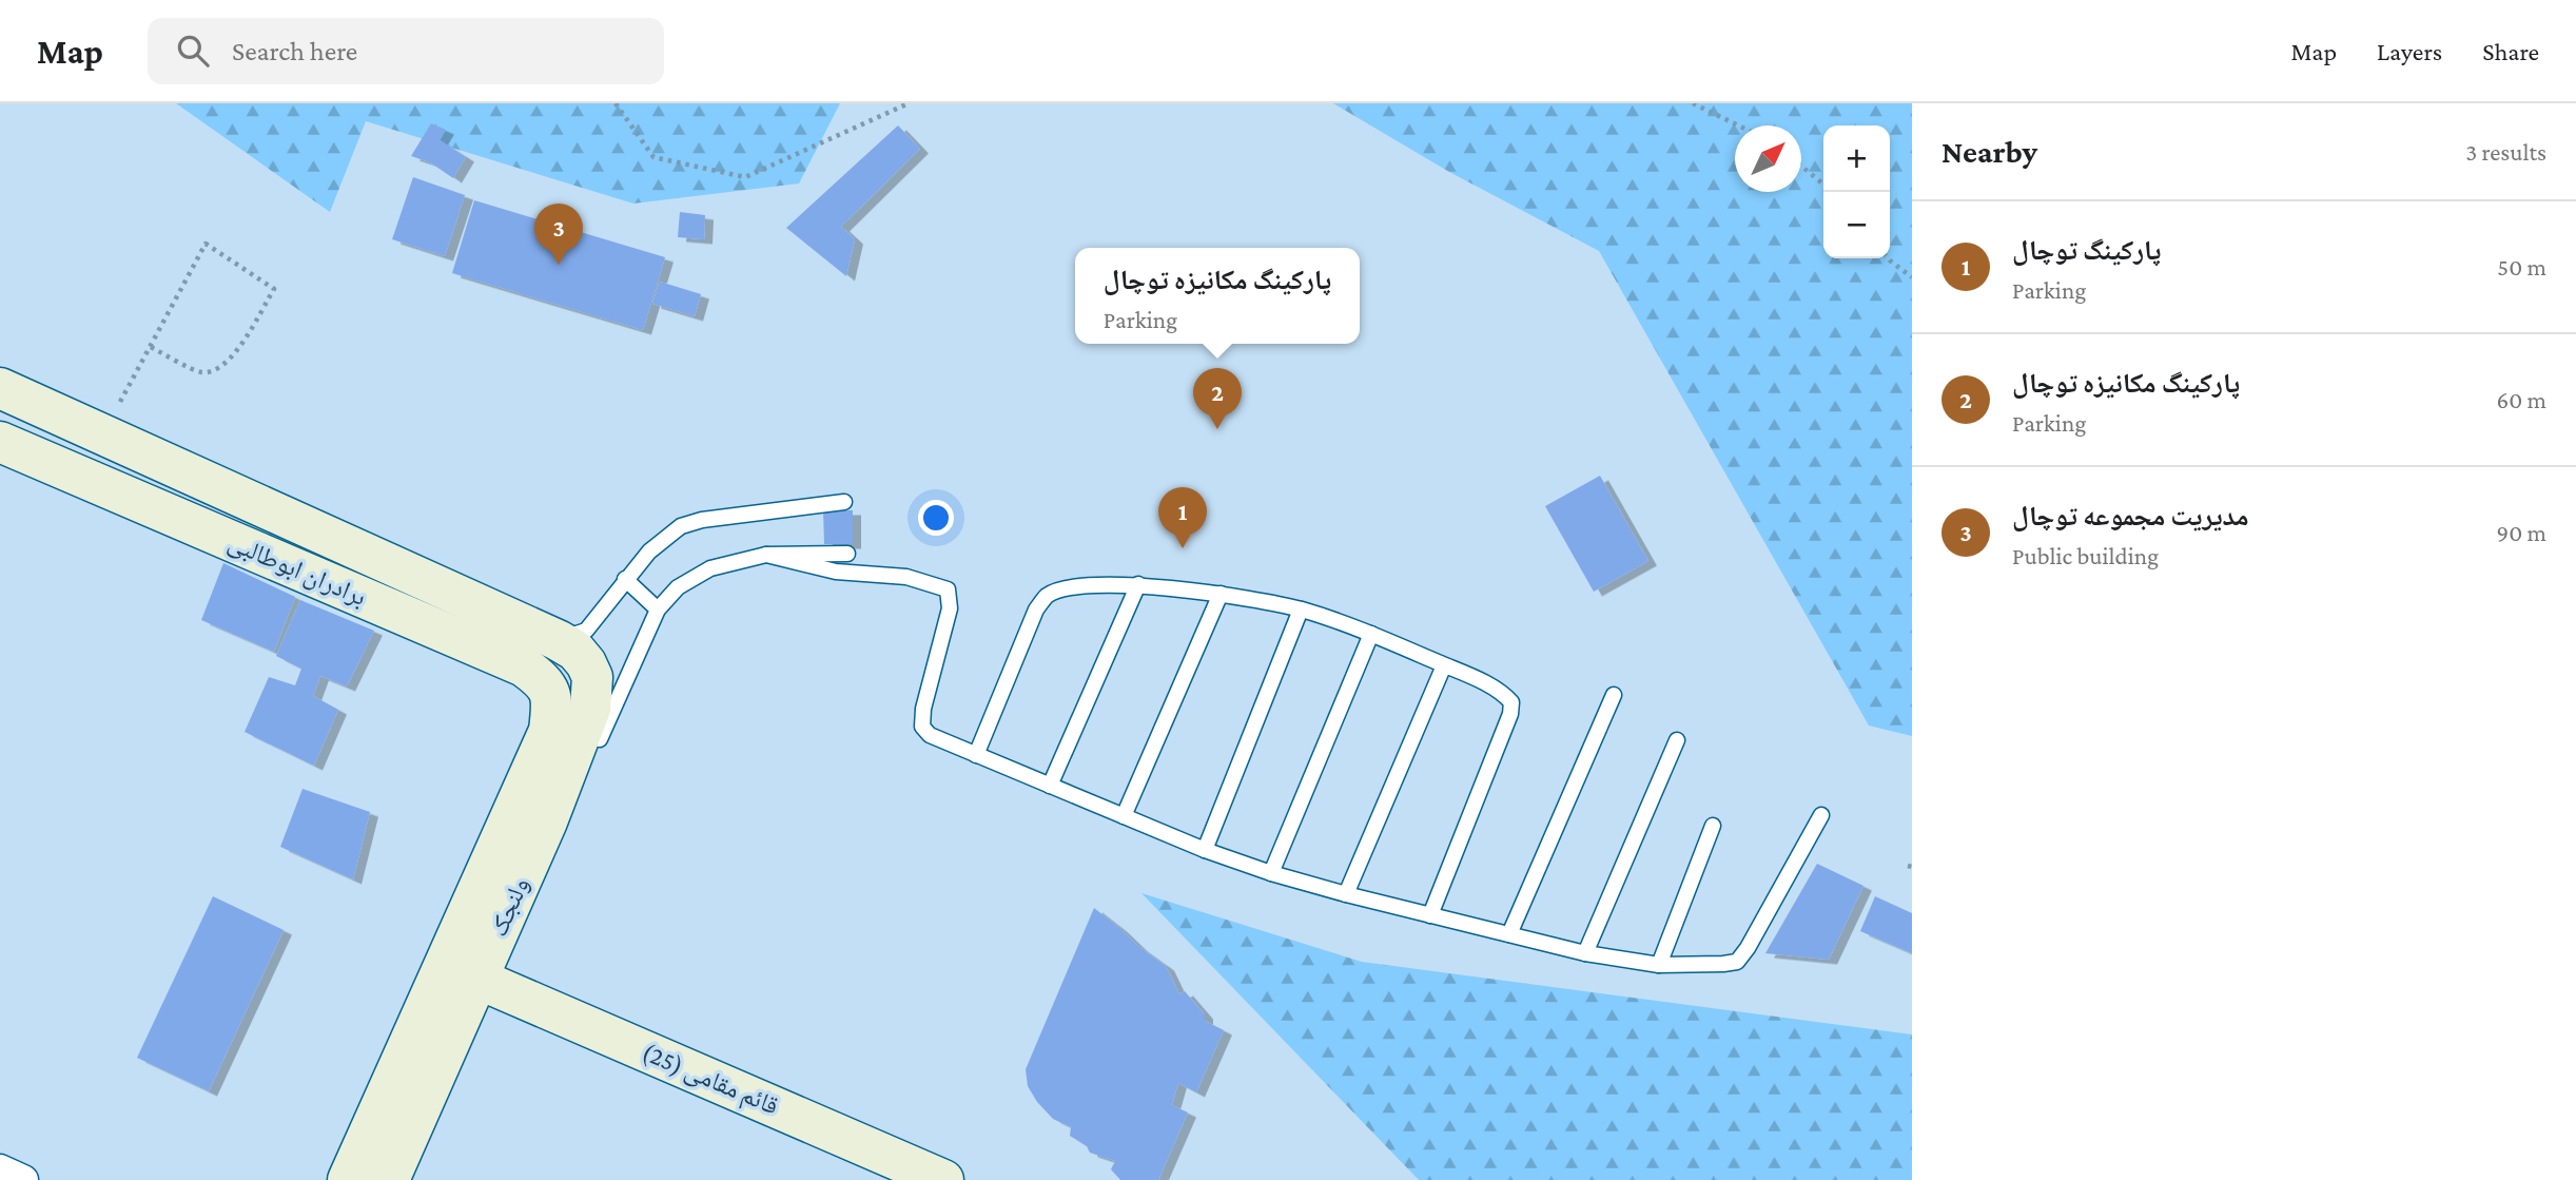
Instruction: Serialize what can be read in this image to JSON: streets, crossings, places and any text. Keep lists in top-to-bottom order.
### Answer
{
  "streets": {
    "main road": ["برادران ابوطالبی", "ولنجک", "قائم مقامی (25)"]
  },
  "crossings": [
    ["برادران ابوطالبی", "ولنجک"],
    ["ولنجک", "قائم مقامی (25)"]
  ],
  "north": "top right",
  "page": {
    "header": "Map",
    "search": "Search here",
    "nav": ["Map", "Layers", "Share"],
    "heading": ["Nearby", "3 results"],
    "map_buttons": ["+", "−"],
    "list": [
      {
        "mark": "1",
        "name": "پارکینگ توچال",
        "note": "Parking",
        "value": "50 m"
      },
      {
        "mark": "2",
        "name": "پارکینگ مکانیزه توچال",
        "note": "Parking",
        "value": "60 m"
      },
      {
        "mark": "3",
        "name": "مدیریت مجموعه توچال",
        "note": "Public building",
        "value": "90 m"
      }
    ],
    "pins": ["3", "2", "1"],
    "popup": ["پارکینگ مکانیزه توچال", "Parking"]
  }
}
